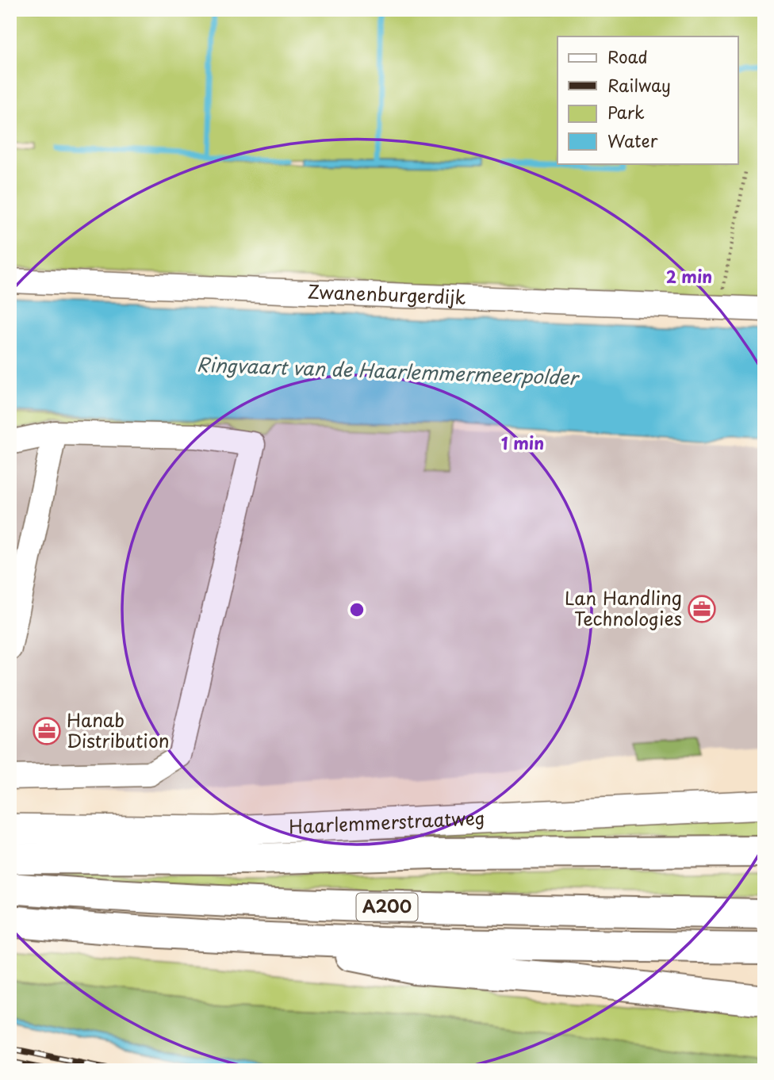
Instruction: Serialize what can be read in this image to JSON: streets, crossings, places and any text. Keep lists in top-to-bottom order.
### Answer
{
  "streets": {
    "highway": ["A200"],
    "main road": ["Haarlemmerstraatweg"],
    "street": ["Zwanenburgerdijk"]
  },
  "water": ["Ringvaart van de Haarlemmermeerpolder"],
  "places": {
    "office": ["Lan Handling Technologies", "Hanab Distribution"]
  },
  "legend": [
    "Road",
    "Railway",
    "Park",
    "Water"
  ],
  "rings": ["2 min", "1 min"]
}
